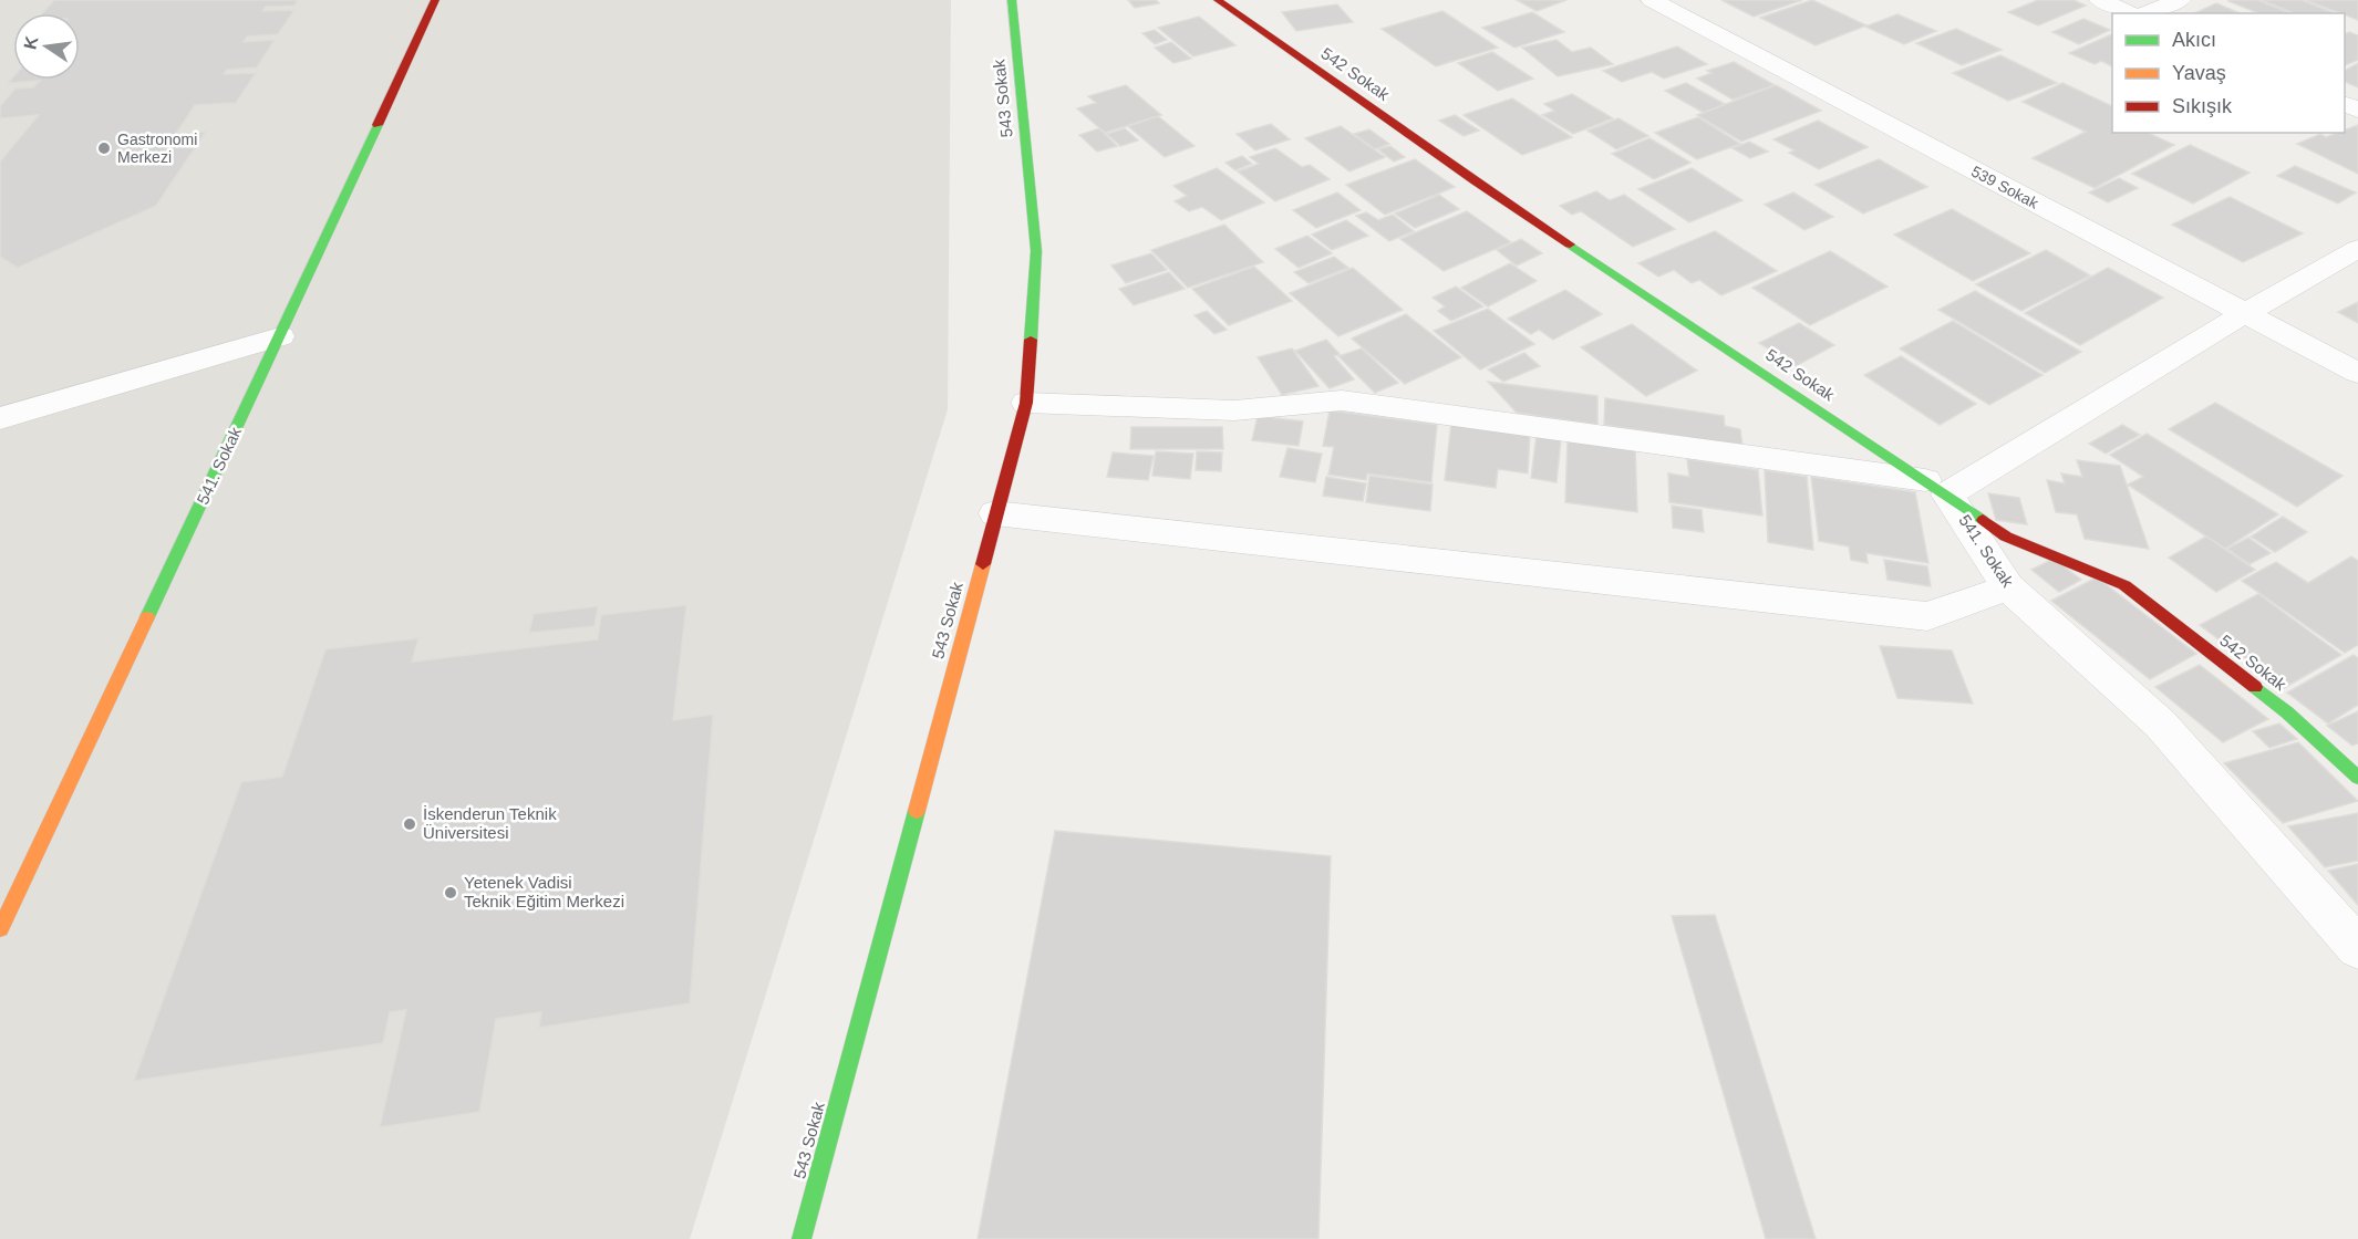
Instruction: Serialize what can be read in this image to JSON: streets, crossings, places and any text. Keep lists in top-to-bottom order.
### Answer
{
  "streets": {
    "street": [
      "542 Sokak",
      "543 Sokak",
      "539 Sokak",
      "541. Sokak"
    ]
  },
  "crossings": [
    ["542 Sokak", "541. Sokak"]
  ],
  "places": ["Gastronomi Merkezi", "İskenderun Teknik Üniversitesi", "Yetenek Vadisi Teknik Eğitim Merkezi"],
  "legend": ["Akıcı", "Yavaş", "Sıkışık"],
  "north": "left"
}
